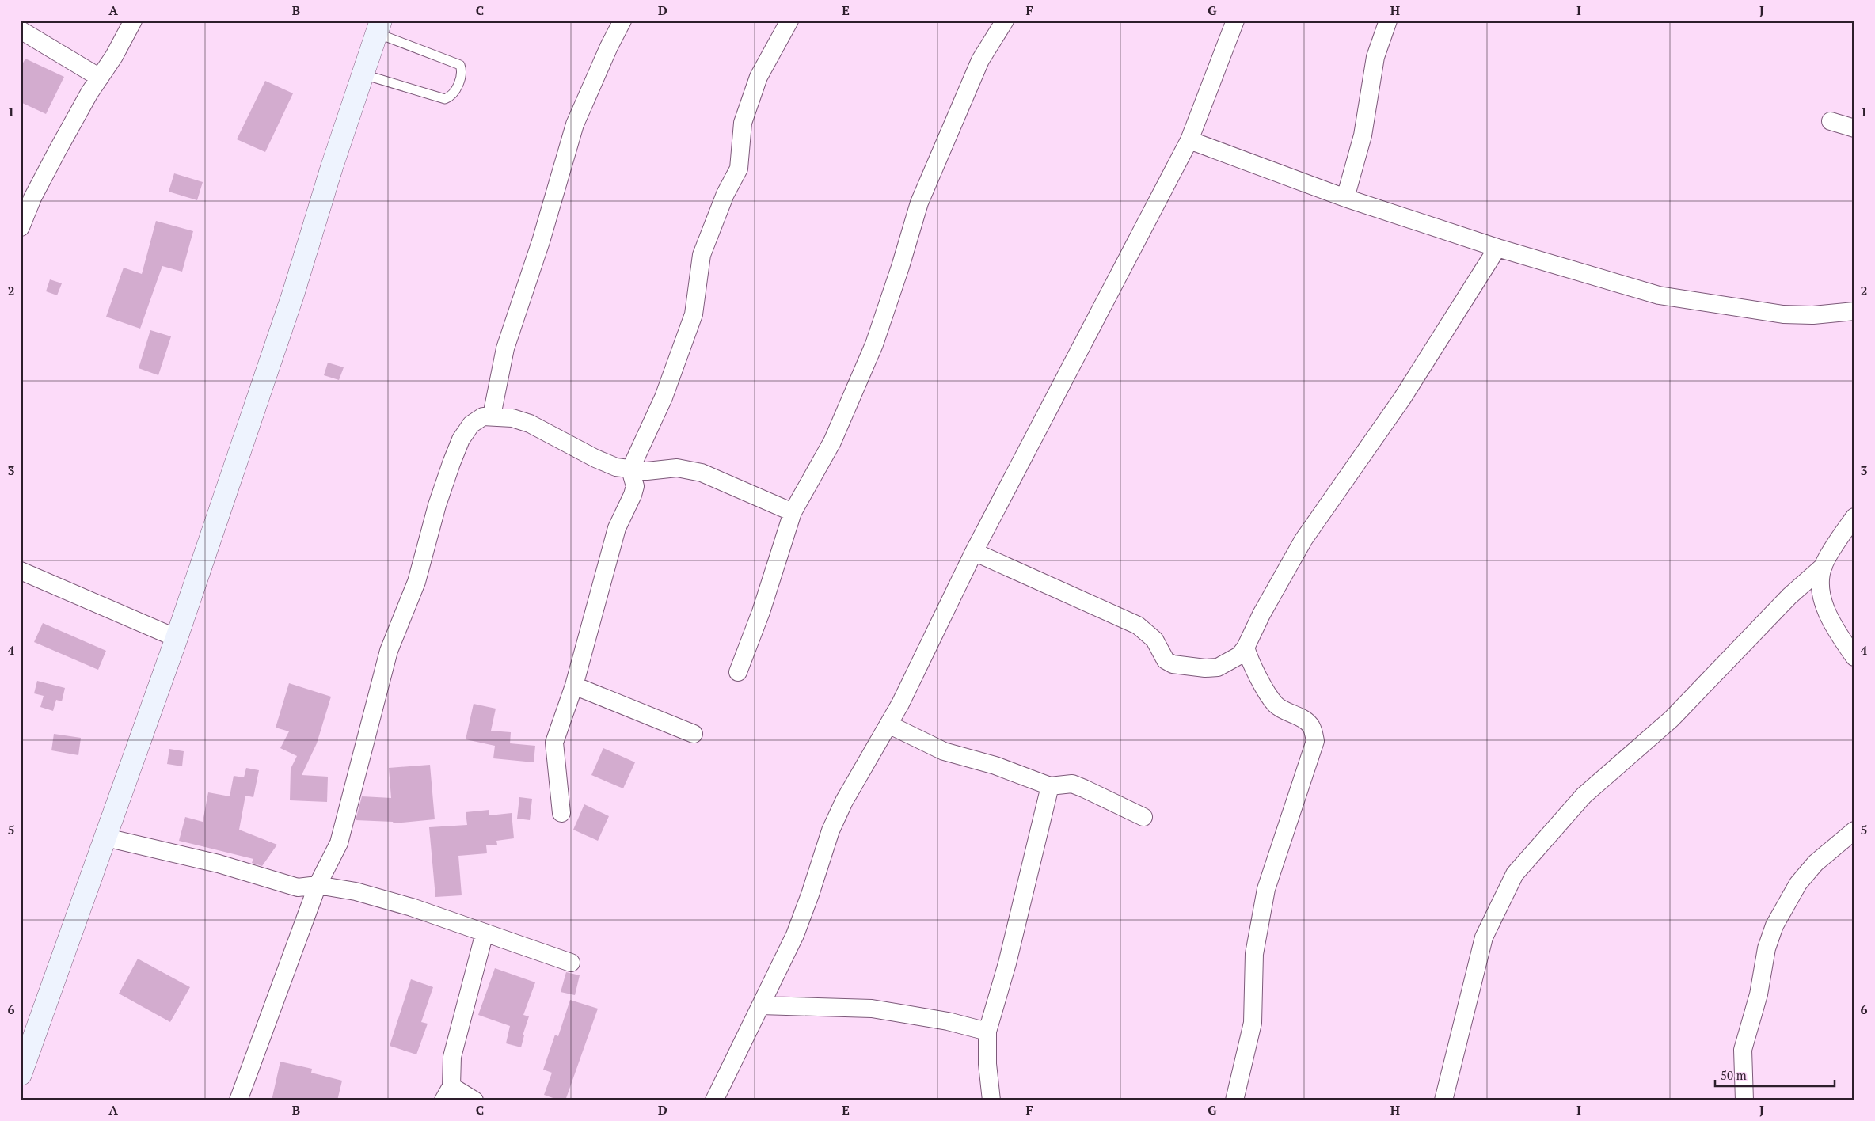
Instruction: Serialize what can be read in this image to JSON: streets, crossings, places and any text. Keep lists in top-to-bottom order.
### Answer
{
  "scale_bar": "50 m",
  "grid": {
    "columns": [
      "A",
      "B",
      "C",
      "D",
      "E",
      "F",
      "G",
      "H",
      "I",
      "J"
    ],
    "rows": [
      "1",
      "2",
      "3",
      "4",
      "5",
      "6"
    ]
  }
}
